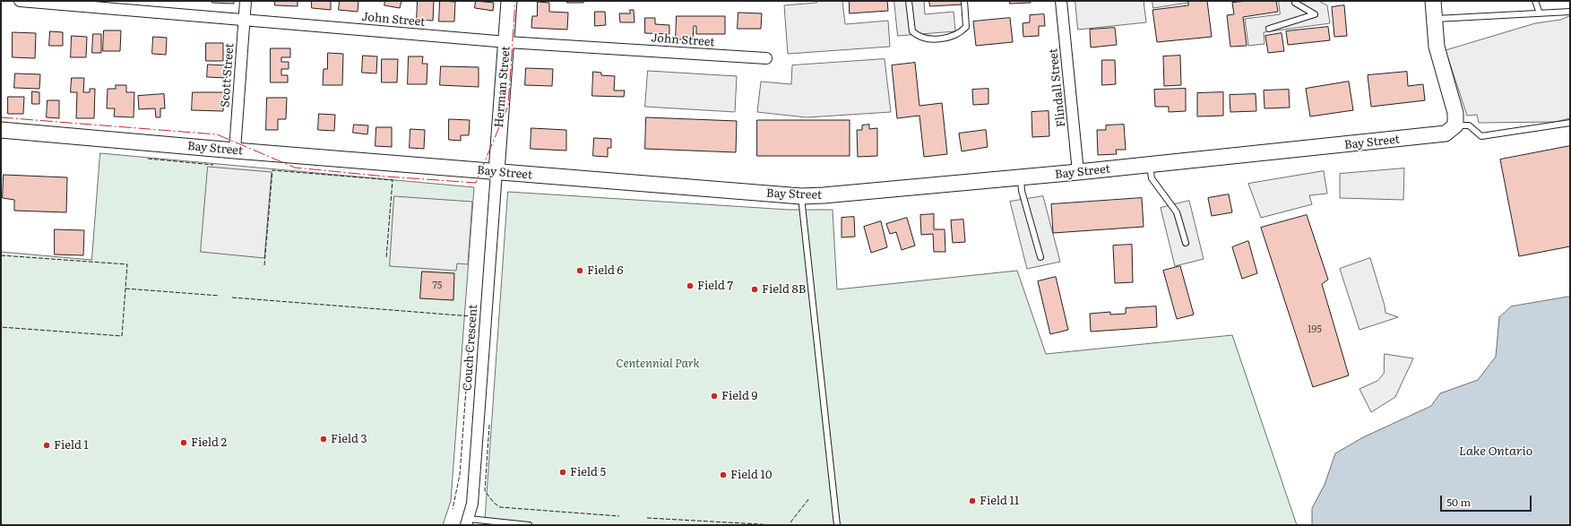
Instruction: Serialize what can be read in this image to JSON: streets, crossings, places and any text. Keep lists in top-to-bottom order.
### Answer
{
  "streets": {
    "street": [
      "John Street",
      "Scott Street",
      "Herman Street",
      "Flindall Street",
      "Bay Street",
      "Couch Crescent"
    ]
  },
  "crossings": [
    ["John Street", "Scott Street"],
    ["John Street", "Herman Street"],
    ["Scott Street", "Bay Street"],
    ["Herman Street", "Bay Street"],
    ["Herman Street", "Couch Crescent"],
    ["Flindall Street", "Bay Street"],
    ["Bay Street", "Couch Crescent"]
  ],
  "water": ["Lake Ontario"],
  "parks": ["Centennial Park"],
  "places": [
    "Field 6",
    "Field 7",
    "Field 8B",
    "Field 9",
    "Field 3",
    "Field 2",
    "Field 1",
    "Field 5",
    "Field 10",
    "Field 11"
  ],
  "house_numbers": ["75", "195"],
  "scale_bar": "50 m"
}
